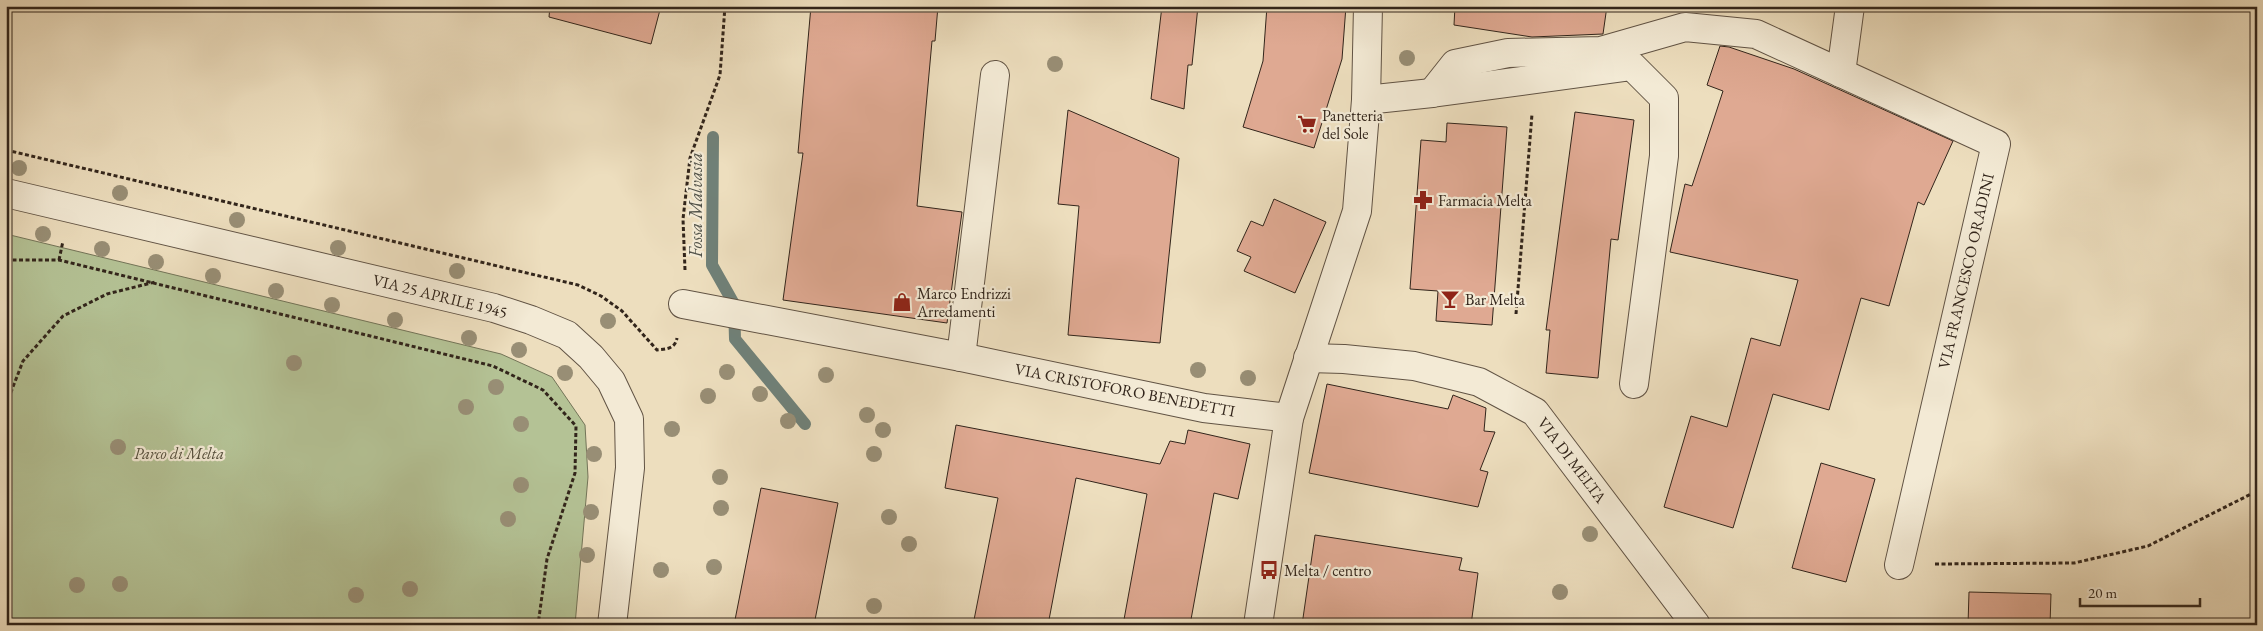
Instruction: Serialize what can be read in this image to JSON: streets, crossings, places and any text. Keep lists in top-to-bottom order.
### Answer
{
  "streets": {
    "street": [
      "VIA FRANCESCO ORADINI",
      "VIA 25 APRILE 1945",
      "VIA CRISTOFORO BENEDETTI",
      "VIA DI MELTA"
    ]
  },
  "water": ["Fossa Malvasia"],
  "parks": ["Parco di Melta"],
  "places": {
    "supermarket": ["Panetteria del Sole"],
    "pharmacy": ["Farmacia Melta"],
    "bar": ["Bar Melta"],
    "shop": ["Marco Endrizzi Arredamenti"],
    "bus stop": ["Melta / centro"]
  },
  "scale_bar": "20 m"
}
